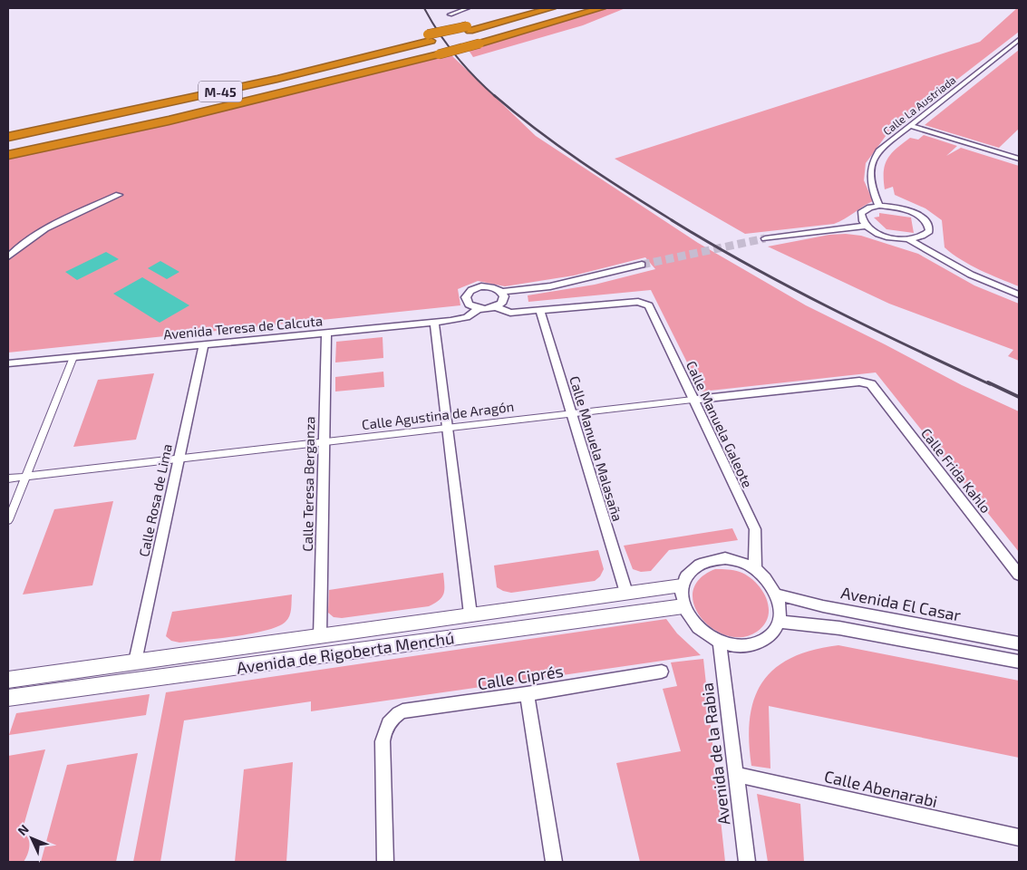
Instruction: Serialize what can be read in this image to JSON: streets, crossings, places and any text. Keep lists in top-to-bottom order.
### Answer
{
  "streets": {
    "highway": ["M-45"],
    "street": [
      "Calle La Austriada",
      "Avenida Teresa de Calcuta",
      "Calle Agustina de Aragón",
      "Calle Manuela Galeote",
      "Calle Manuela Malasaña",
      "Calle Frida Kahlo",
      "Calle Teresa Berganza",
      "Calle Rosa de Lima",
      "Avenida El Casar",
      "Avenida de Rigoberta Menchú",
      "Calle Ciprés",
      "Avenida de la Rabia",
      "Calle Abenarabi"
    ]
  },
  "crossings": [
    ["Avenida Teresa de Calcuta", "Calle Teresa Berganza"],
    ["Avenida Teresa de Calcuta", "Calle Rosa de Lima"],
    ["Calle Agustina de Aragón", "Calle Manuela Galeote"],
    ["Calle Agustina de Aragón", "Calle Manuela Malasaña"],
    ["Calle Agustina de Aragón", "Calle Frida Kahlo"],
    ["Calle Agustina de Aragón", "Calle Teresa Berganza"],
    ["Calle Agustina de Aragón", "Calle Rosa de Lima"],
    ["Calle Manuela Galeote", "Calle Manuela Malasaña"],
    ["Calle Manuela Galeote", "Avenida El Casar"],
    ["Calle Manuela Galeote", "Avenida de Rigoberta Menchú"],
    ["Calle Manuela Galeote", "Avenida de la Rabia"],
    ["Calle Manuela Malasaña", "Avenida de Rigoberta Menchú"],
    ["Calle Teresa Berganza", "Avenida de Rigoberta Menchú"],
    ["Calle Rosa de Lima", "Avenida de Rigoberta Menchú"],
    ["Avenida El Casar", "Avenida de Rigoberta Menchú"],
    ["Avenida El Casar", "Avenida de la Rabia"],
    ["Avenida de Rigoberta Menchú", "Avenida de la Rabia"],
    ["Avenida de la Rabia", "Calle Abenarabi"]
  ],
  "north": "top left"
}
